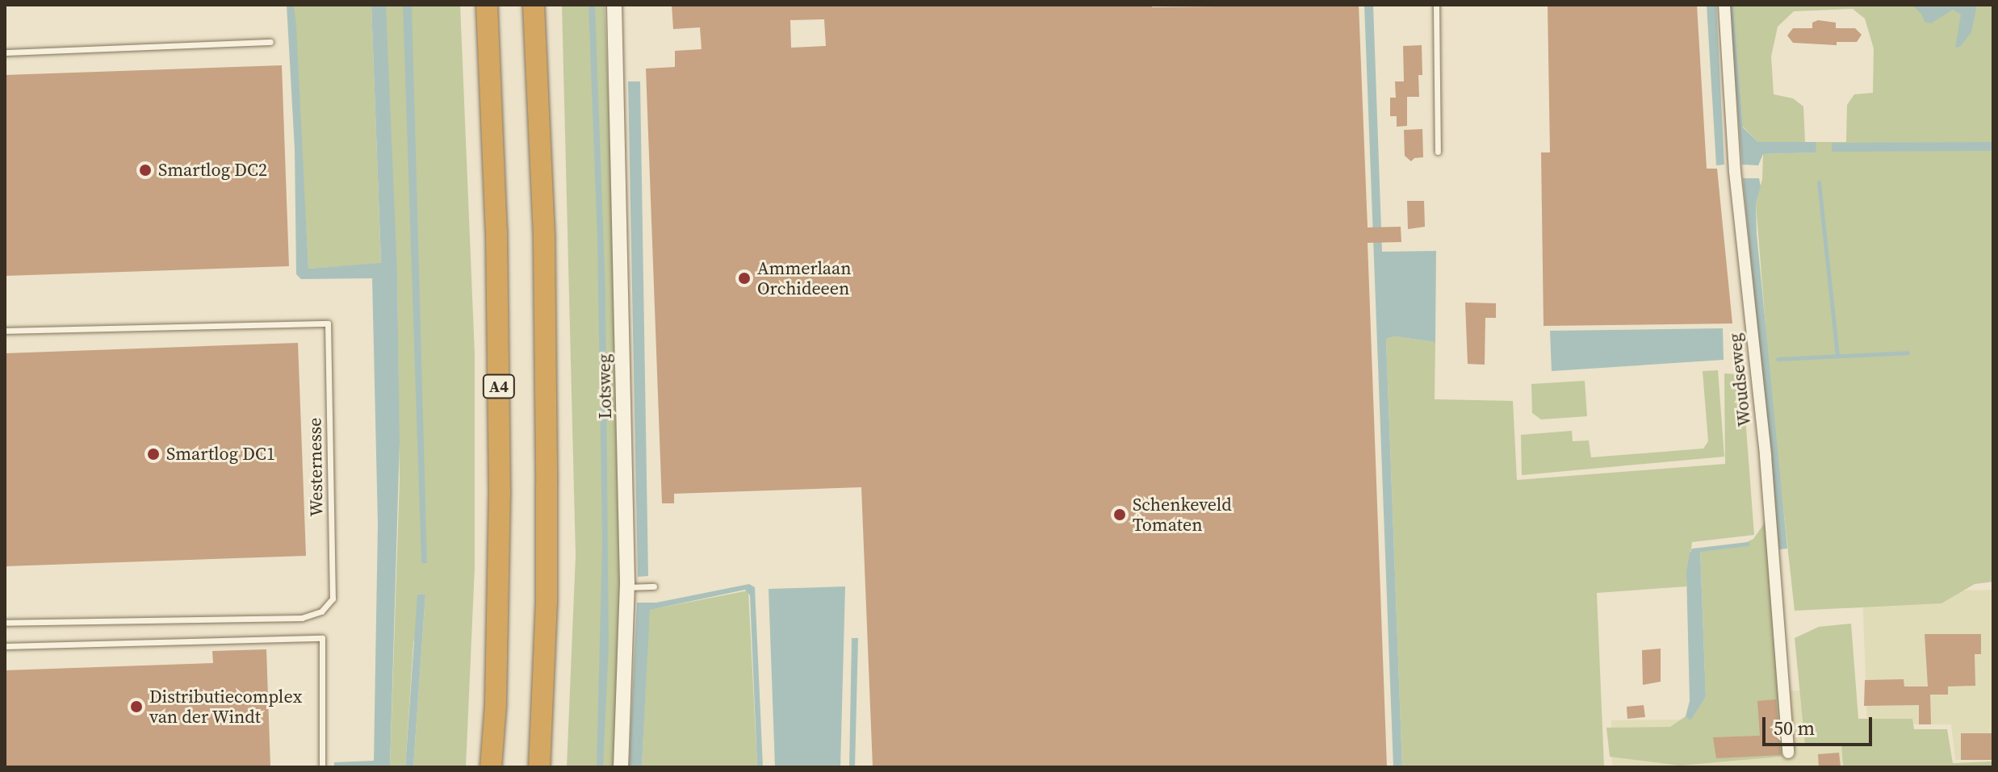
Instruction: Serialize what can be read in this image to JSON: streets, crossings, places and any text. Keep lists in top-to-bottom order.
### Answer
{
  "streets": {
    "highway": ["A4"],
    "street": ["Woudseweg", "Lotsweg"],
    "lane": ["Westernesse"]
  },
  "places": [
    "Smartlog DC2",
    "Ammerlaan Orchideeen",
    "Smartlog DC1",
    "Schenkeveld Tomaten",
    "Distributiecomplex van der Windt"
  ],
  "scale_bar": "50 m"
}
